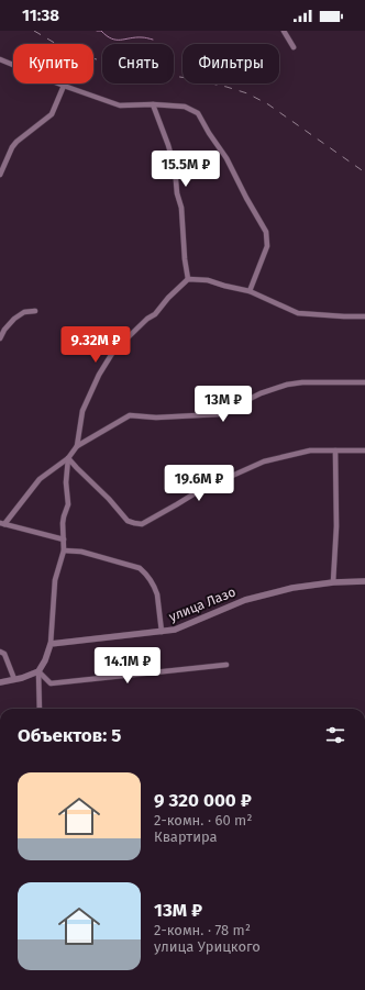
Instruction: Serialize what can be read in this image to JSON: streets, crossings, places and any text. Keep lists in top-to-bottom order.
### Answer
{
  "streets": {
    "street": ["улица Лазо"]
  },
  "page": {
    "status": "11:38",
    "chip": ["Купить", "Снять", "Фильтры"],
    "price": [
      "15.5M ₽",
      "9.32M ₽",
      "13M ₽",
      "19.6M ₽",
      "14.1M ₽"
    ],
    "heading": "Объектов: 5",
    "list": [
      {
        "name": "9 320 000 ₽",
        "note": "2-комн. · 60 m² · Квартира"
      },
      {
        "name": "13M ₽",
        "note": "2-комн. · 78 m² · улица Урицкого"
      }
    ]
  }
}
